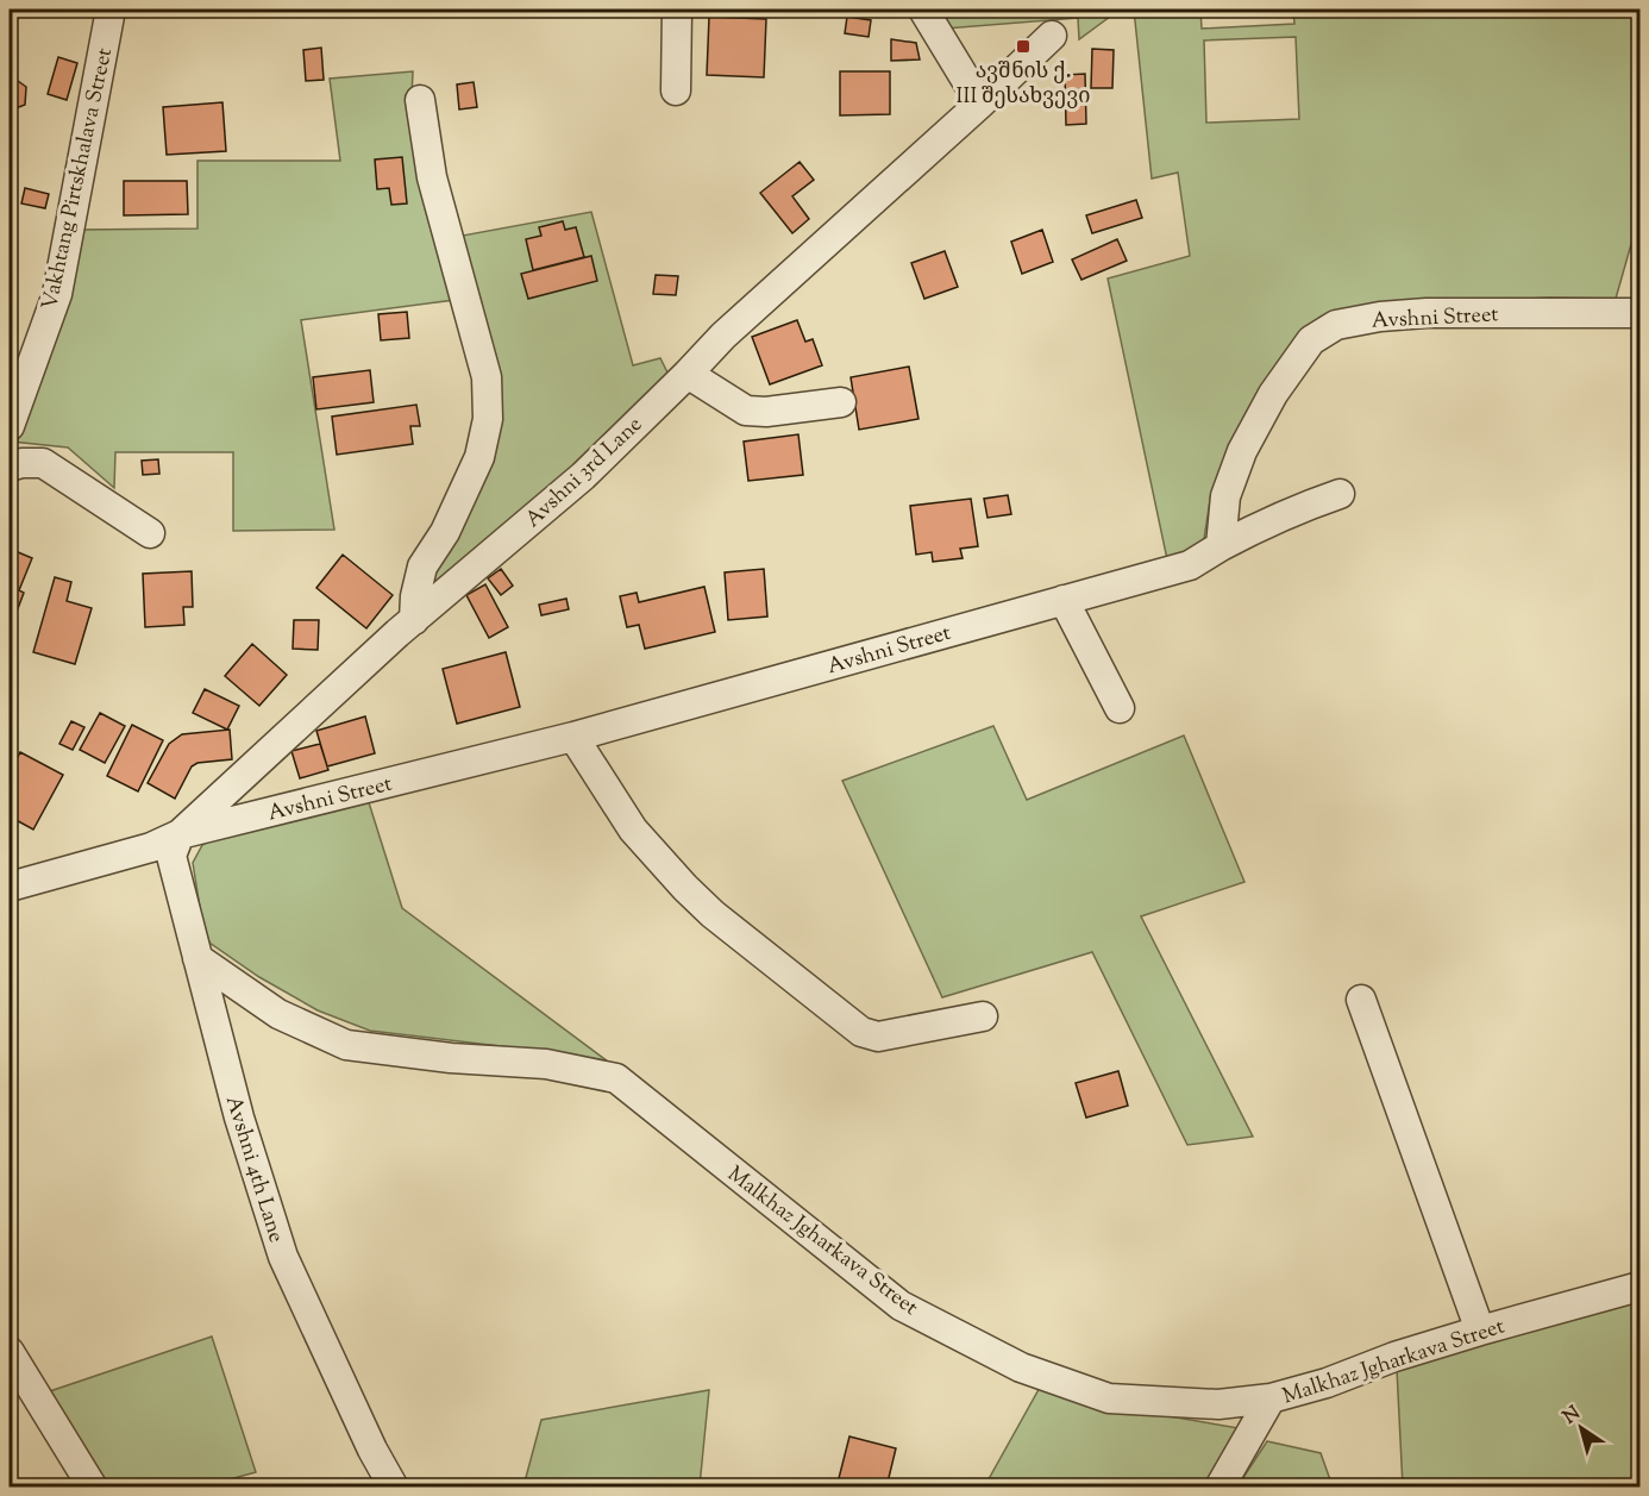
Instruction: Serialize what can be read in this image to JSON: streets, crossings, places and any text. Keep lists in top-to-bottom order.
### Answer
{
  "streets": {
    "street": [
      "Vakhtang Pirtskhalava Street",
      "Avshni Street",
      "Avshni 3rd Lane",
      "Avshni 4th Lane",
      "Malkhaz Jgharkava Street"
    ]
  },
  "crossings": [
    ["Avshni Street", "Avshni 3rd Lane"],
    ["Avshni Street", "Avshni 4th Lane"],
    ["Avshni 3rd Lane", "Avshni 4th Lane"],
    ["Avshni 4th Lane", "Malkhaz Jgharkava Street"]
  ],
  "places": {
    "transit": ["ავშნის ქ. III შესახვევი"]
  },
  "north": "top left"
}
